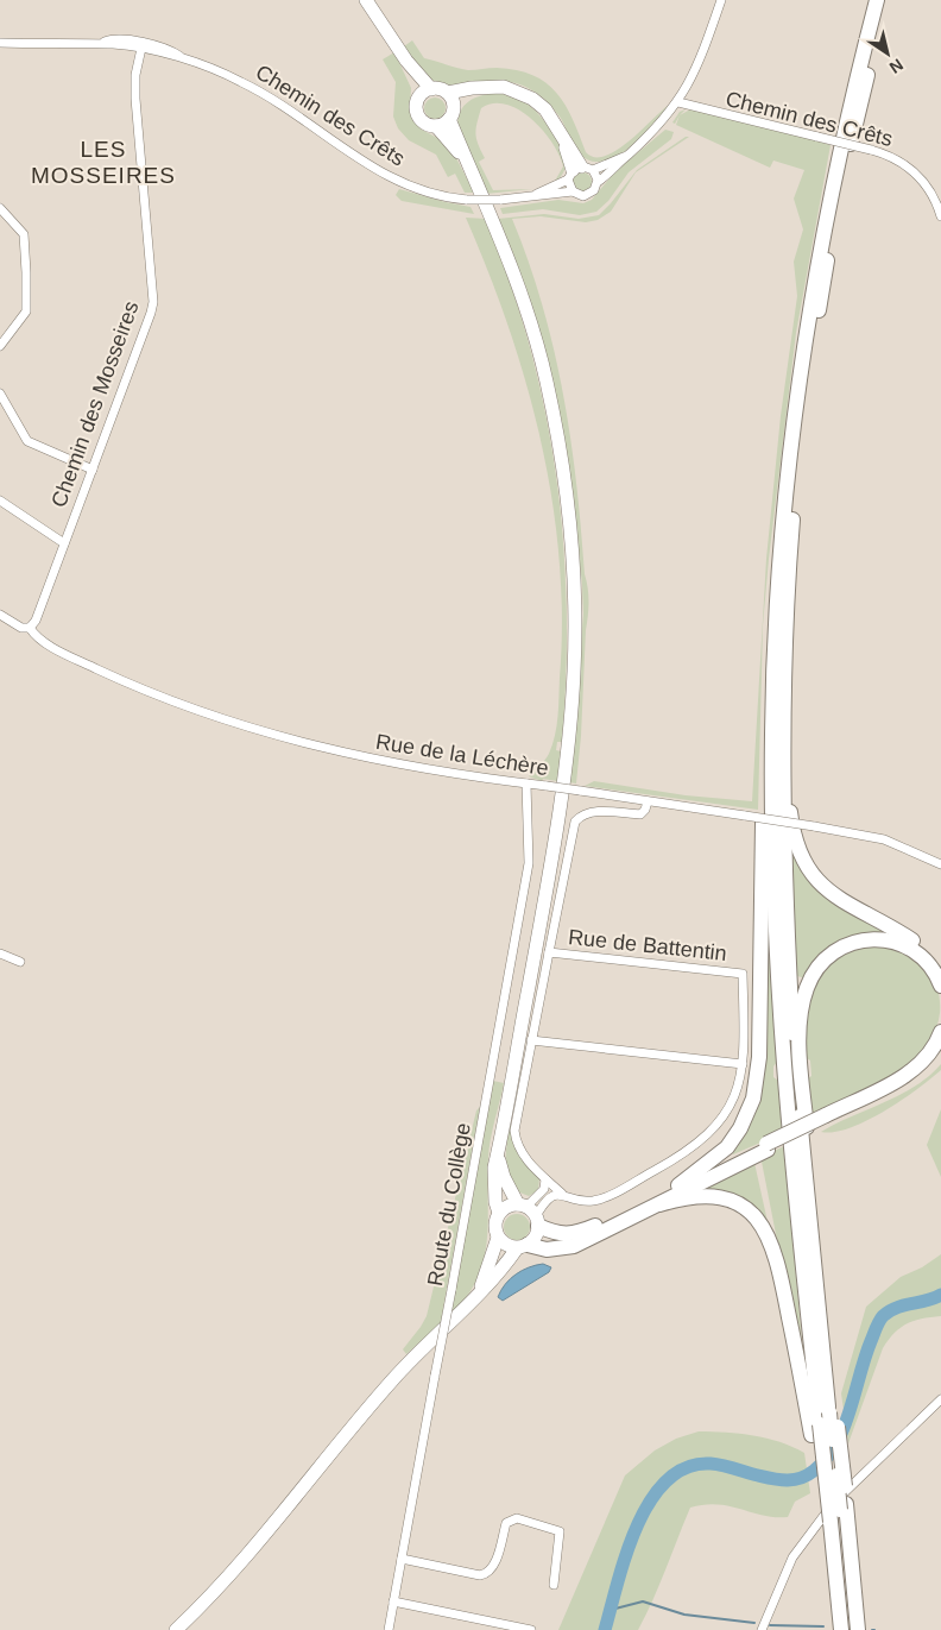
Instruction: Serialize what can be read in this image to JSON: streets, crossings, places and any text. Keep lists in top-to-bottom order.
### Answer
{
  "streets": {
    "street": [
      "Chemin des Crêts",
      "Chemin des Mosseires",
      "Rue de la Léchère",
      "Rue de Battentin",
      "Route du Collège"
    ]
  },
  "crossings": [
    ["Chemin des Crêts", "Chemin des Mosseires"],
    ["Chemin des Mosseires", "Rue de la Léchère"],
    ["Rue de la Léchère", "Route du Collège"]
  ],
  "districts": ["LES MOSSEIRES"],
  "north": "bottom right"
}
